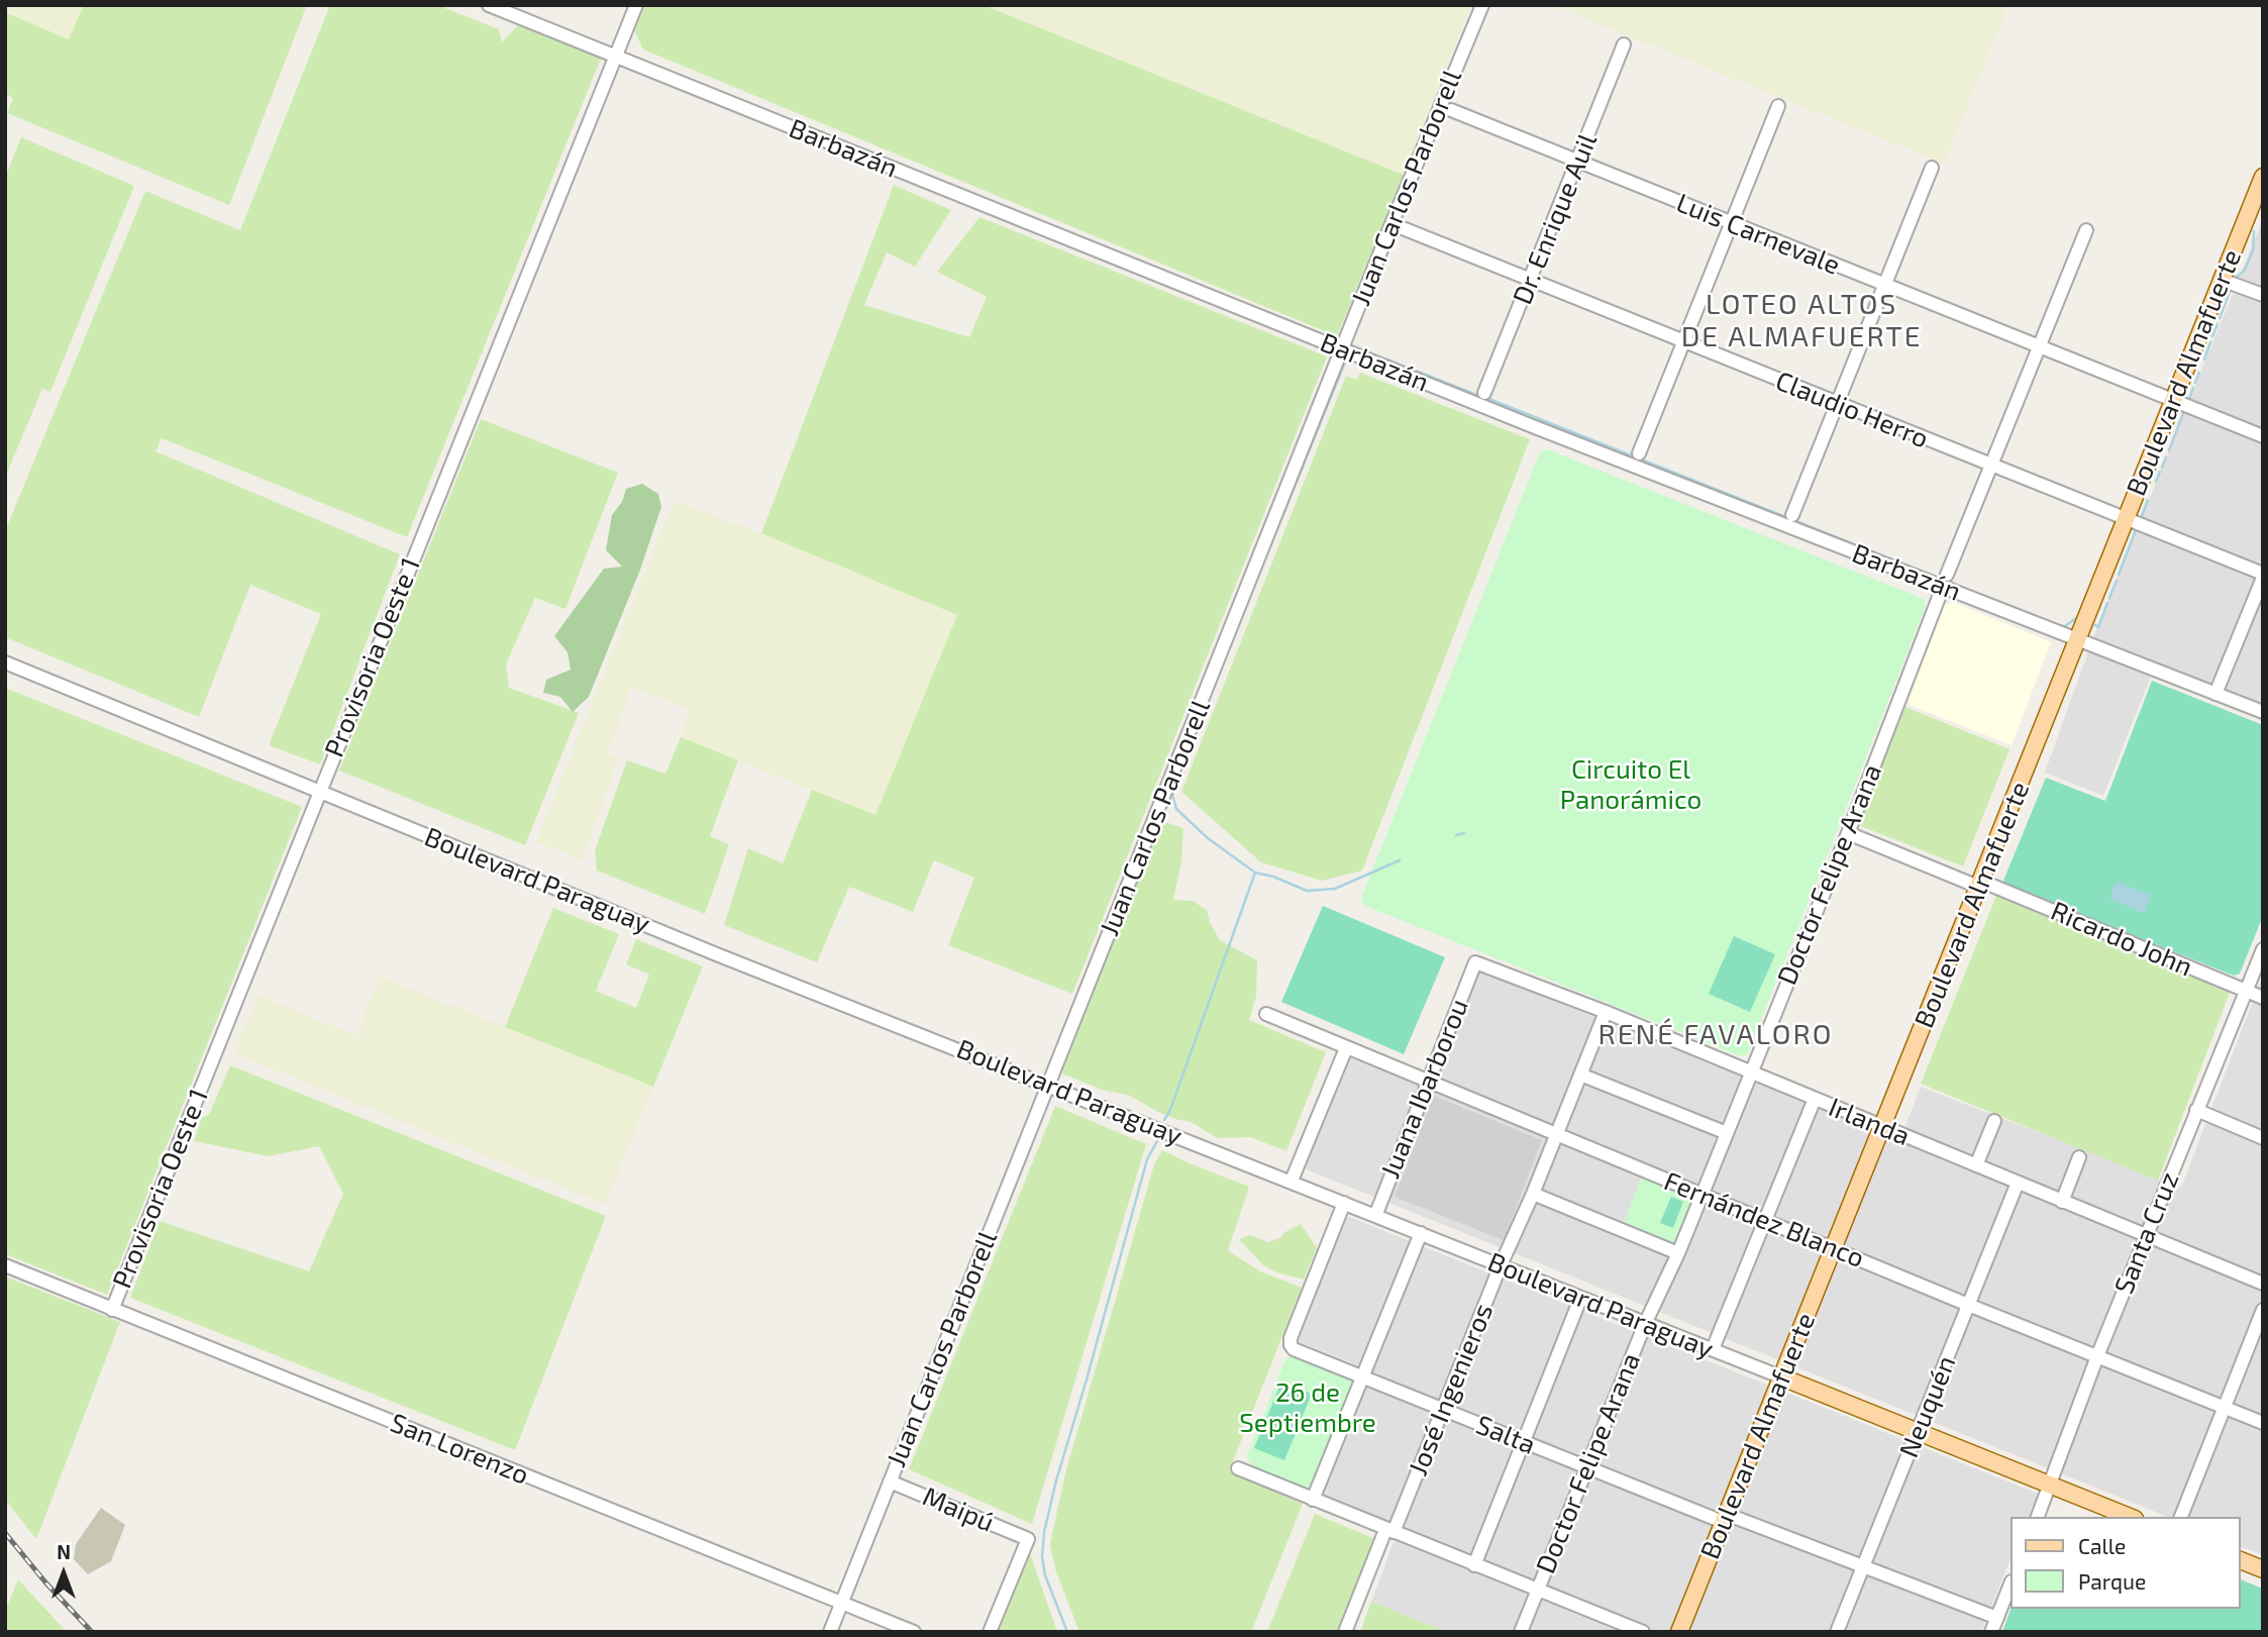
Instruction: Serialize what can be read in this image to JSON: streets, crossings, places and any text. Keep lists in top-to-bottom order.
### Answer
{
  "streets": {
    "main road": ["Boulevard Almafuerte", "Boulevard Paraguay"],
    "street": [
      "Barbazán",
      "Juan Carlos Parborell",
      "Dr. Enrique Auil",
      "Luis Carnevale",
      "Claudio Herro",
      "Provisoria Oeste 1",
      "Doctor Felipe Arana",
      "Ricardo John",
      "Juana Ibarborou",
      "Irlanda",
      "Fernández Blanco",
      "Santa Cruz",
      "José Ingenieros",
      "Neuquén",
      "Salta",
      "San Lorenzo",
      "Maipú"
    ]
  },
  "crossings": [
    ["Barbazán", "Juan Carlos Parborell"],
    ["Barbazán", "Boulevard Almafuerte"],
    ["Barbazán", "Provisoria Oeste 1"],
    ["Barbazán", "Doctor Felipe Arana"],
    ["Juan Carlos Parborell", "Boulevard Paraguay"],
    ["Juan Carlos Parborell", "San Lorenzo"],
    ["Juan Carlos Parborell", "Maipú"],
    ["Dr. Enrique Auil", "Luis Carnevale"],
    ["Dr. Enrique Auil", "Claudio Herro"],
    ["Luis Carnevale", "Boulevard Almafuerte"],
    ["Luis Carnevale", "Doctor Felipe Arana"],
    ["Boulevard Almafuerte", "Claudio Herro"],
    ["Boulevard Almafuerte", "Boulevard Paraguay"],
    ["Boulevard Almafuerte", "Ricardo John"],
    ["Boulevard Almafuerte", "Irlanda"],
    ["Boulevard Almafuerte", "Fernández Blanco"],
    ["Boulevard Almafuerte", "Salta"],
    ["Claudio Herro", "Doctor Felipe Arana"],
    ["Provisoria Oeste 1", "Boulevard Paraguay"],
    ["Provisoria Oeste 1", "San Lorenzo"],
    ["Doctor Felipe Arana", "Boulevard Paraguay"],
    ["Doctor Felipe Arana", "Ricardo John"],
    ["Doctor Felipe Arana", "Irlanda"],
    ["Doctor Felipe Arana", "Fernández Blanco"],
    ["Doctor Felipe Arana", "Salta"],
    ["Boulevard Paraguay", "Juana Ibarborou"],
    ["Boulevard Paraguay", "Santa Cruz"],
    ["Boulevard Paraguay", "José Ingenieros"],
    ["Boulevard Paraguay", "Neuquén"],
    ["Boulevard Paraguay", "Salta"],
    ["Ricardo John", "Santa Cruz"],
    ["Juana Ibarborou", "Irlanda"],
    ["Juana Ibarborou", "Fernández Blanco"],
    ["Irlanda", "Santa Cruz"],
    ["Irlanda", "José Ingenieros"],
    ["Irlanda", "Neuquén"],
    ["Fernández Blanco", "Santa Cruz"],
    ["Fernández Blanco", "José Ingenieros"],
    ["Fernández Blanco", "Neuquén"],
    ["José Ingenieros", "Salta"],
    ["Neuquén", "Salta"]
  ],
  "districts": ["LOTEO ALTOS DE ALMAFUERTE", "RENÉ FAVALORO"],
  "parks": ["Circuito El Panorámico", "26 de Septiembre"],
  "legend": ["Calle", "Parque"],
  "north": "top"
}
